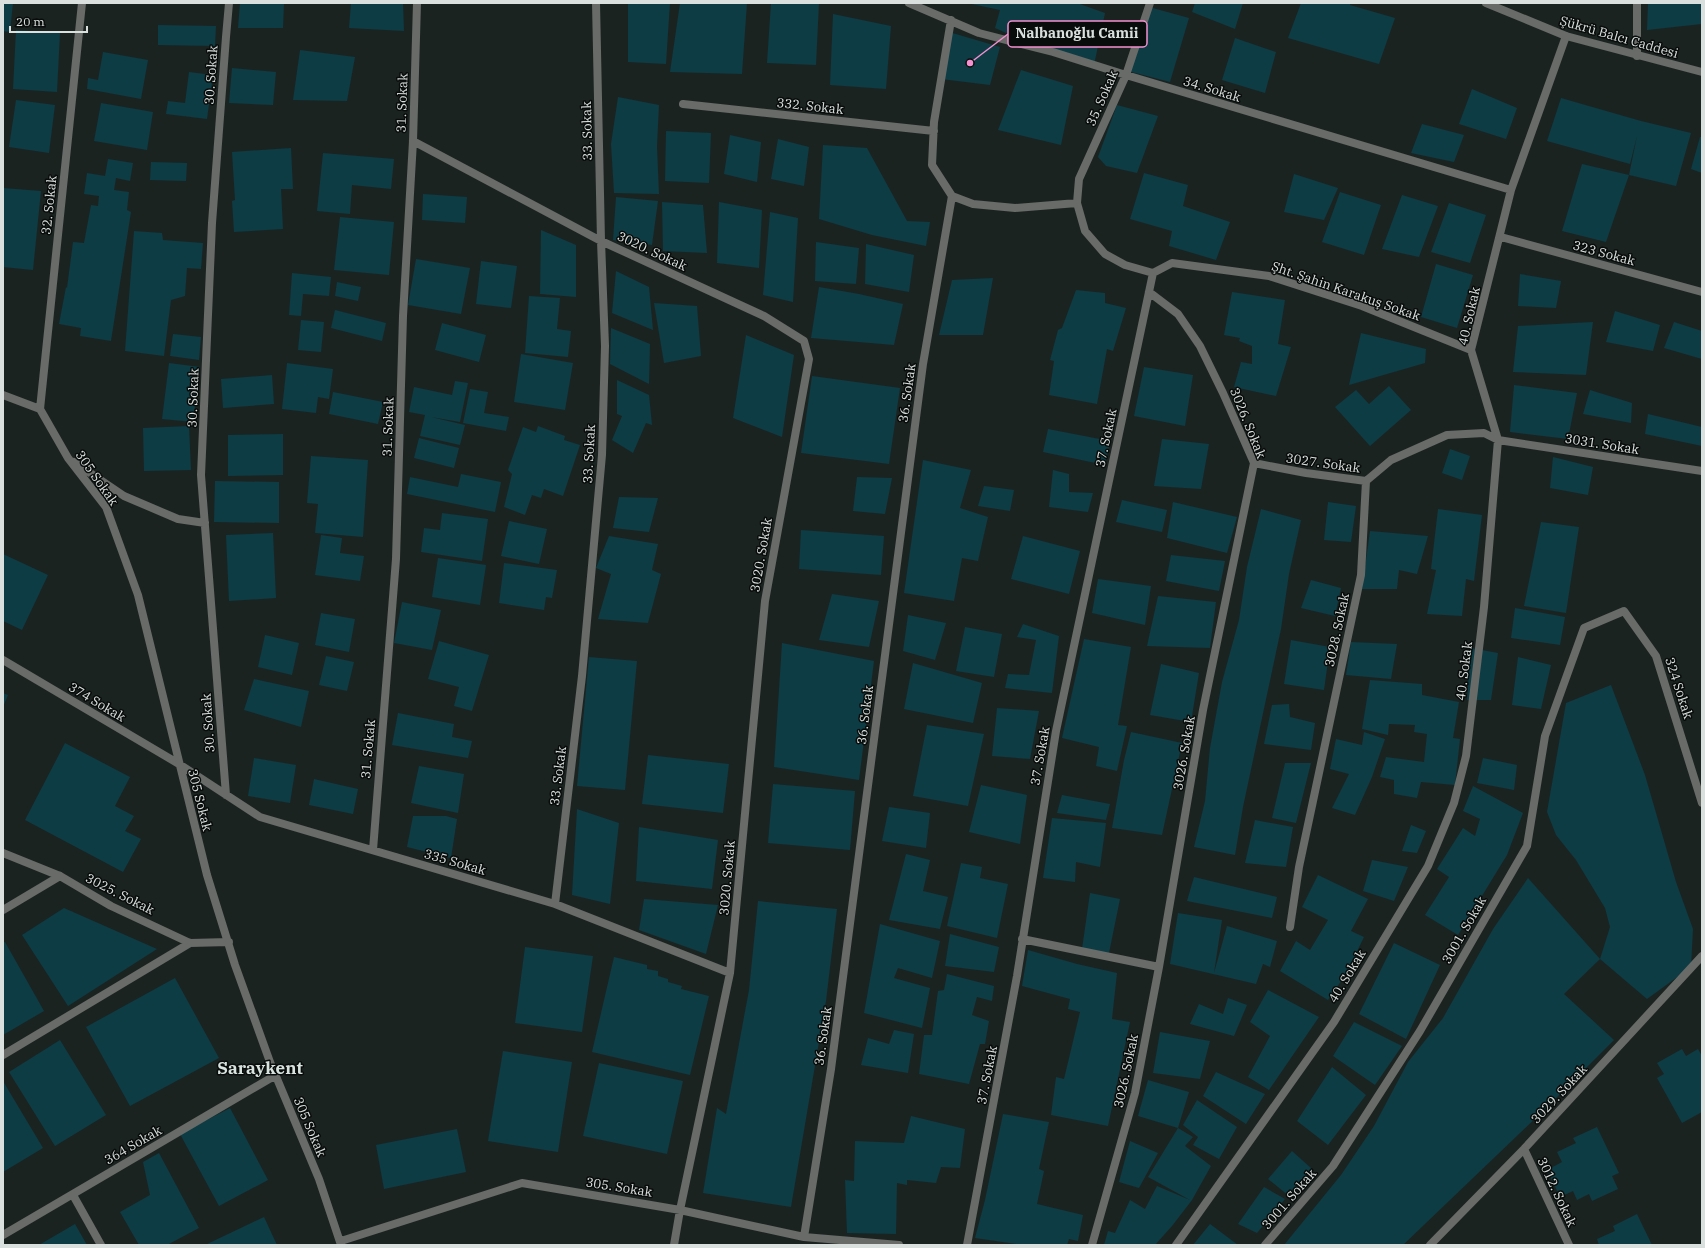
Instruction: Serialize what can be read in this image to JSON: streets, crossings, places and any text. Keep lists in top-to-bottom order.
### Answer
{
  "streets": {
    "street": [
      "Şükrü Balcı Caddesi",
      "30. Sokak",
      "34. Sokak",
      "35. Sokak",
      "31. Sokak",
      "332. Sokak",
      "33. Sokak",
      "32. Sokak",
      "3020. Sokak",
      "323 Sokak",
      "Şht. Şahin Karakuş Sokak",
      "40. Sokak",
      "36. Sokak",
      "3026. Sokak",
      "37. Sokak",
      "3031. Sokak",
      "3027. Sokak",
      "305 Sokak",
      "3028. Sokak",
      "324 Sokak",
      "374 Sokak",
      "335 Sokak",
      "3025. Sokak",
      "3001. Sokak",
      "3029. Sokak",
      "364 Sokak",
      "305. Sokak",
      "3012. Sokak"
    ]
  },
  "crossings": [
    ["Şükrü Balcı Caddesi", "40. Sokak"],
    ["30. Sokak", "335 Sokak"],
    ["34. Sokak", "35. Sokak"],
    ["34. Sokak", "40. Sokak"],
    ["31. Sokak", "3020. Sokak"],
    ["31. Sokak", "335 Sokak"],
    ["33. Sokak", "3020. Sokak"],
    ["33. Sokak", "335 Sokak"],
    ["32. Sokak", "305 Sokak"],
    ["3020. Sokak", "335 Sokak"],
    ["3020. Sokak", "305. Sokak"],
    ["323 Sokak", "40. Sokak"],
    ["Şht. Şahin Karakuş Sokak", "40. Sokak"],
    ["Şht. Şahin Karakuş Sokak", "37. Sokak"],
    ["40. Sokak", "3031. Sokak"],
    ["36. Sokak", "305. Sokak"],
    ["3026. Sokak", "37. Sokak"],
    ["3026. Sokak", "3027. Sokak"],
    ["3027. Sokak", "3028. Sokak"],
    ["305 Sokak", "374 Sokak"],
    ["305 Sokak", "335 Sokak"],
    ["305 Sokak", "3025. Sokak"],
    ["305 Sokak", "364 Sokak"],
    ["305 Sokak", "305. Sokak"],
    ["324 Sokak", "3001. Sokak"],
    ["374 Sokak", "335 Sokak"],
    ["3029. Sokak", "3012. Sokak"]
  ],
  "districts": ["Saraykent"],
  "places": ["Nalbanoğlu Camii"],
  "scale_bar": "20 m"
}
